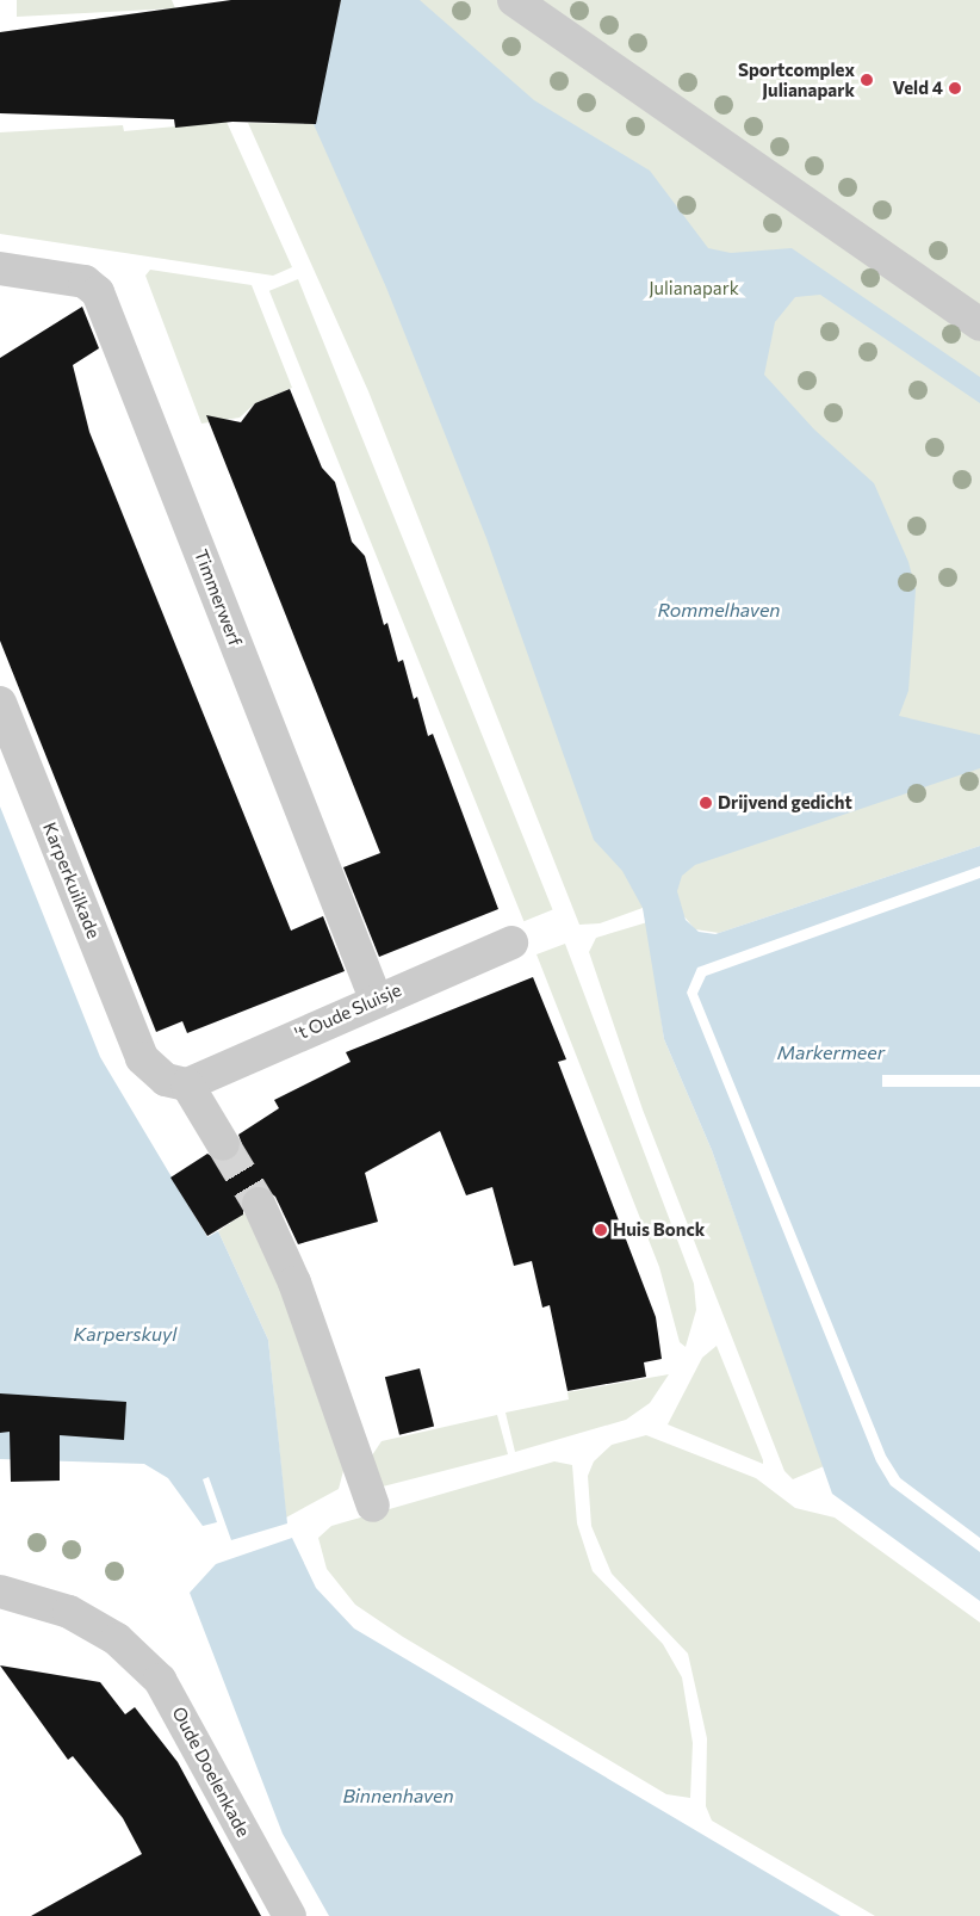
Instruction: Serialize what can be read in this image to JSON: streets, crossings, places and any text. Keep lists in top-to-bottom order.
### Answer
{
  "streets": {
    "street": [
      "Timmerwerf",
      "Karperkuilkade",
      "'t Oude Sluisje",
      "Oude Doelenkade"
    ]
  },
  "crossings": [
    ["Timmerwerf", "'t Oude Sluisje"],
    ["Karperkuilkade", "'t Oude Sluisje"]
  ],
  "water": [
    "Rommelhaven",
    "Markermeer",
    "Karperskuyl",
    "Binnenhaven"
  ],
  "parks": ["Julianapark"],
  "places": [
    "Sportcomplex Julianapark",
    "Veld 4",
    "Drijvend gedicht",
    "Huis Bonck"
  ]
}
